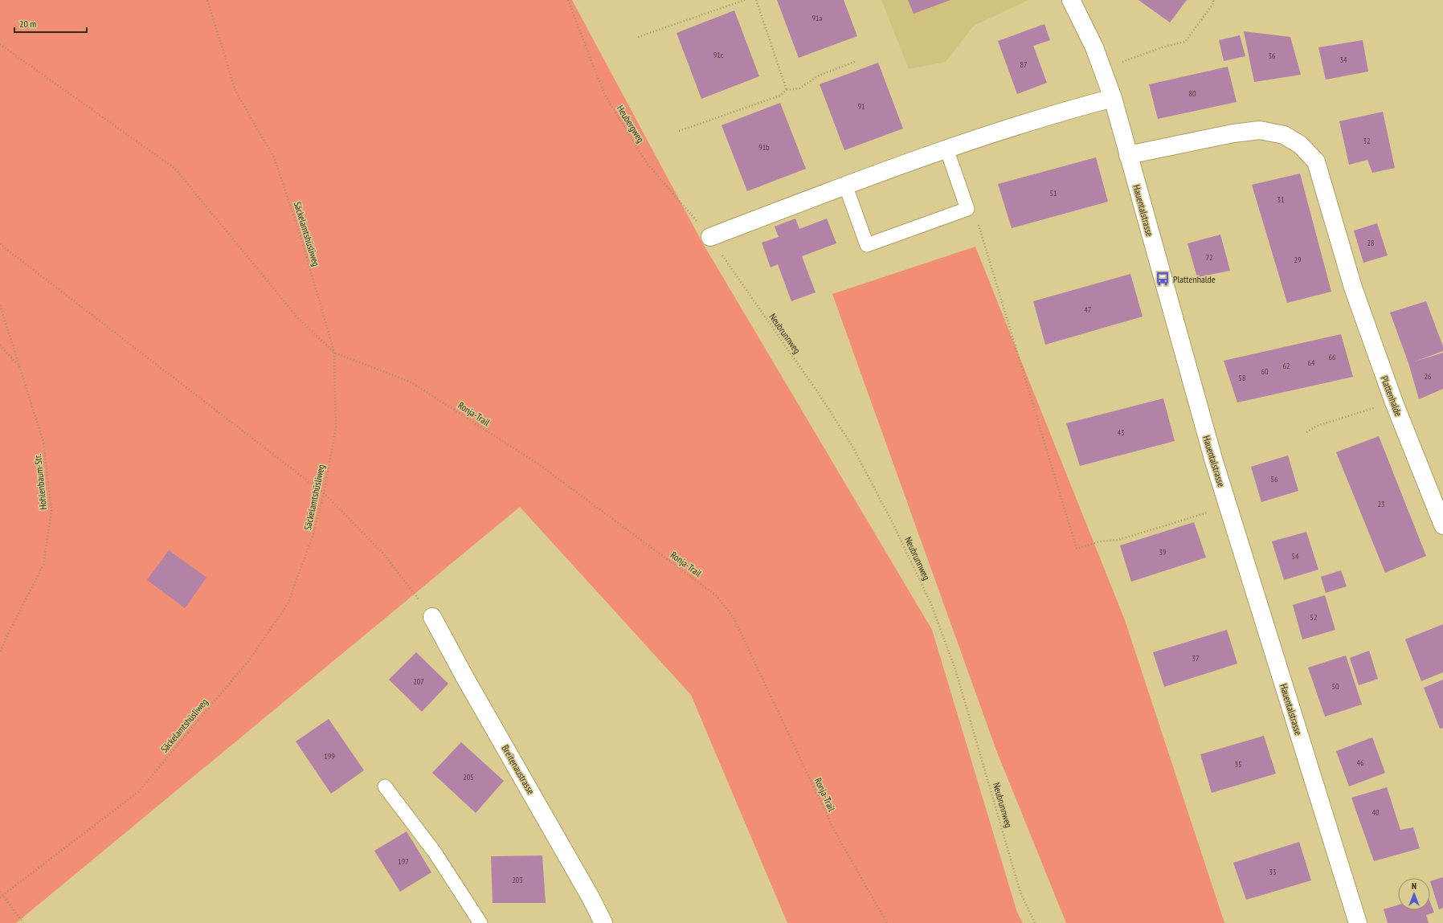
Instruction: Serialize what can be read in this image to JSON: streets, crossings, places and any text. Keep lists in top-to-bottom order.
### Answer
{
  "streets": {
    "street": ["Hauentalstrasse", "Plattenhalde", "Breitenaustrasse"],
    "path": [
      "Heubergweg",
      "Säckelamtshüsliweg",
      "Neubrunnweg",
      "Ronja-Trail",
      "Hohlenbaum-Str."
    ]
  },
  "crossings": [
    ["Heubergweg", "Neubrunnweg"],
    ["Hauentalstrasse", "Plattenhalde"],
    ["Säckelamtshüsliweg", "Ronja-Trail"]
  ],
  "places": {
    "bus stop": ["Plattenhalde"]
  },
  "house_numbers": [
    "91a",
    "91c",
    "36",
    "34",
    "87",
    "80",
    "91",
    "32",
    "91b",
    "51",
    "31",
    "28",
    "72",
    "29",
    "47",
    "66",
    "64",
    "62",
    "60",
    "26",
    "58",
    "43",
    "56",
    "23",
    "39",
    "54",
    "52",
    "37",
    "207",
    "50",
    "199",
    "46",
    "35",
    "205",
    "40",
    "197",
    "33",
    "203"
  ],
  "scale_bar": "20 m",
  "north": "top"
}
